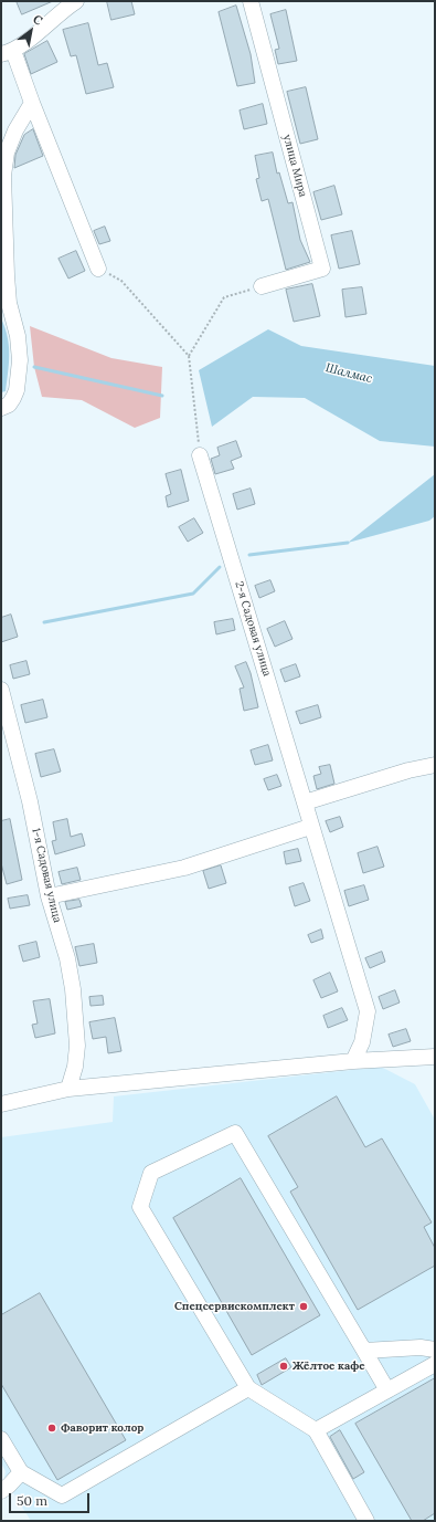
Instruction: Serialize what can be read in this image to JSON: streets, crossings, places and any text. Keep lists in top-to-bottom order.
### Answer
{
  "streets": {
    "street": ["улица Мира", "2-я Садовая улица", "1-я Садовая улица"]
  },
  "water": ["Шалмас"],
  "places": ["Спецсервискомплект", "Жёлтое кафе", "Фаворит колор"],
  "scale_bar": "50 m",
  "north": "top right"
}
